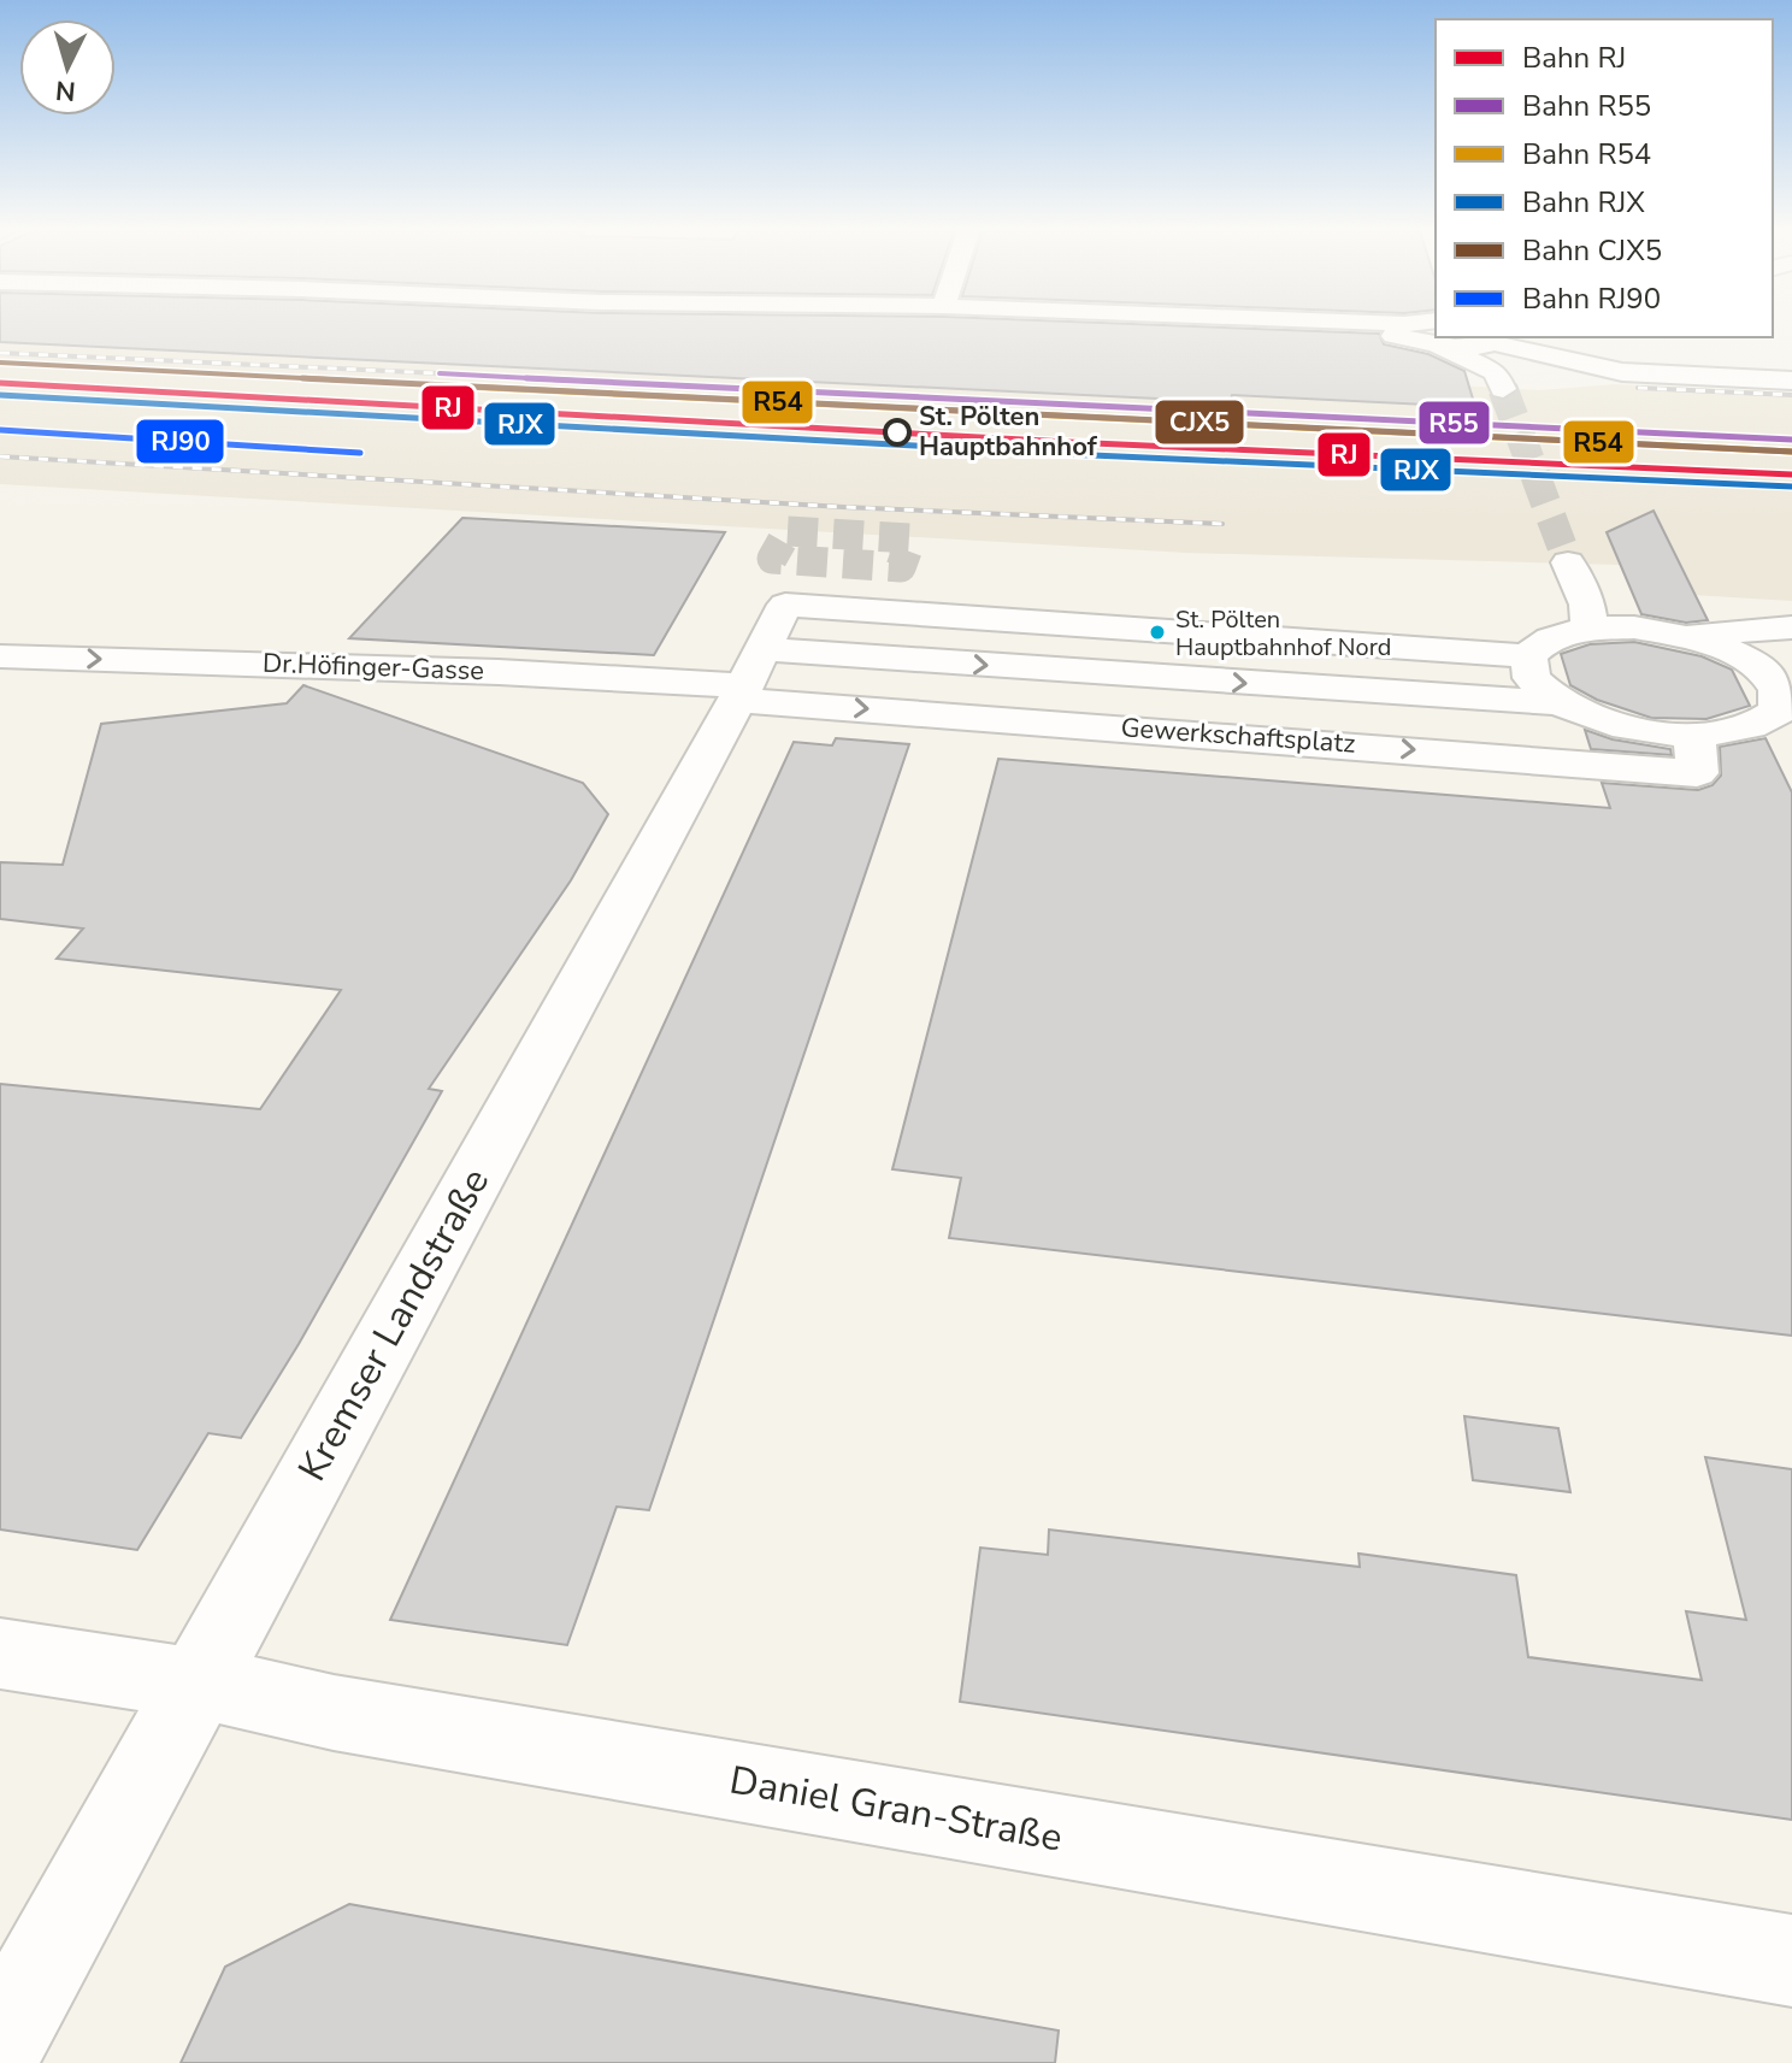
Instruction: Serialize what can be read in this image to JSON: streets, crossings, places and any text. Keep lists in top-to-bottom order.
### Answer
{
  "streets": {
    "street": [
      "Dr.Höfinger-Gasse",
      "Gewerkschaftsplatz",
      "Kremser Landstraße",
      "Daniel Gran-Straße"
    ]
  },
  "crossings": [
    ["Dr.Höfinger-Gasse", "Gewerkschaftsplatz"],
    ["Dr.Höfinger-Gasse", "Kremser Landstraße"],
    ["Gewerkschaftsplatz", "Kremser Landstraße"],
    ["Kremser Landstraße", "Daniel Gran-Straße"]
  ],
  "one_way": ["Dr.Höfinger-Gasse", "Gewerkschaftsplatz"],
  "places": ["St. Pölten Hauptbahnhof", "St. Pölten Hauptbahnhof Nord"],
  "lines": [
    "rail line CJX5",
    "rail line R55",
    "rail line RJ",
    "rail line R54",
    "rail line RJX",
    "rail line RJ90"
  ],
  "legend": [
    "Bahn RJ",
    "Bahn R55",
    "Bahn R54",
    "Bahn RJX",
    "Bahn CJX5",
    "Bahn RJ90"
  ],
  "north": "bottom"
}
